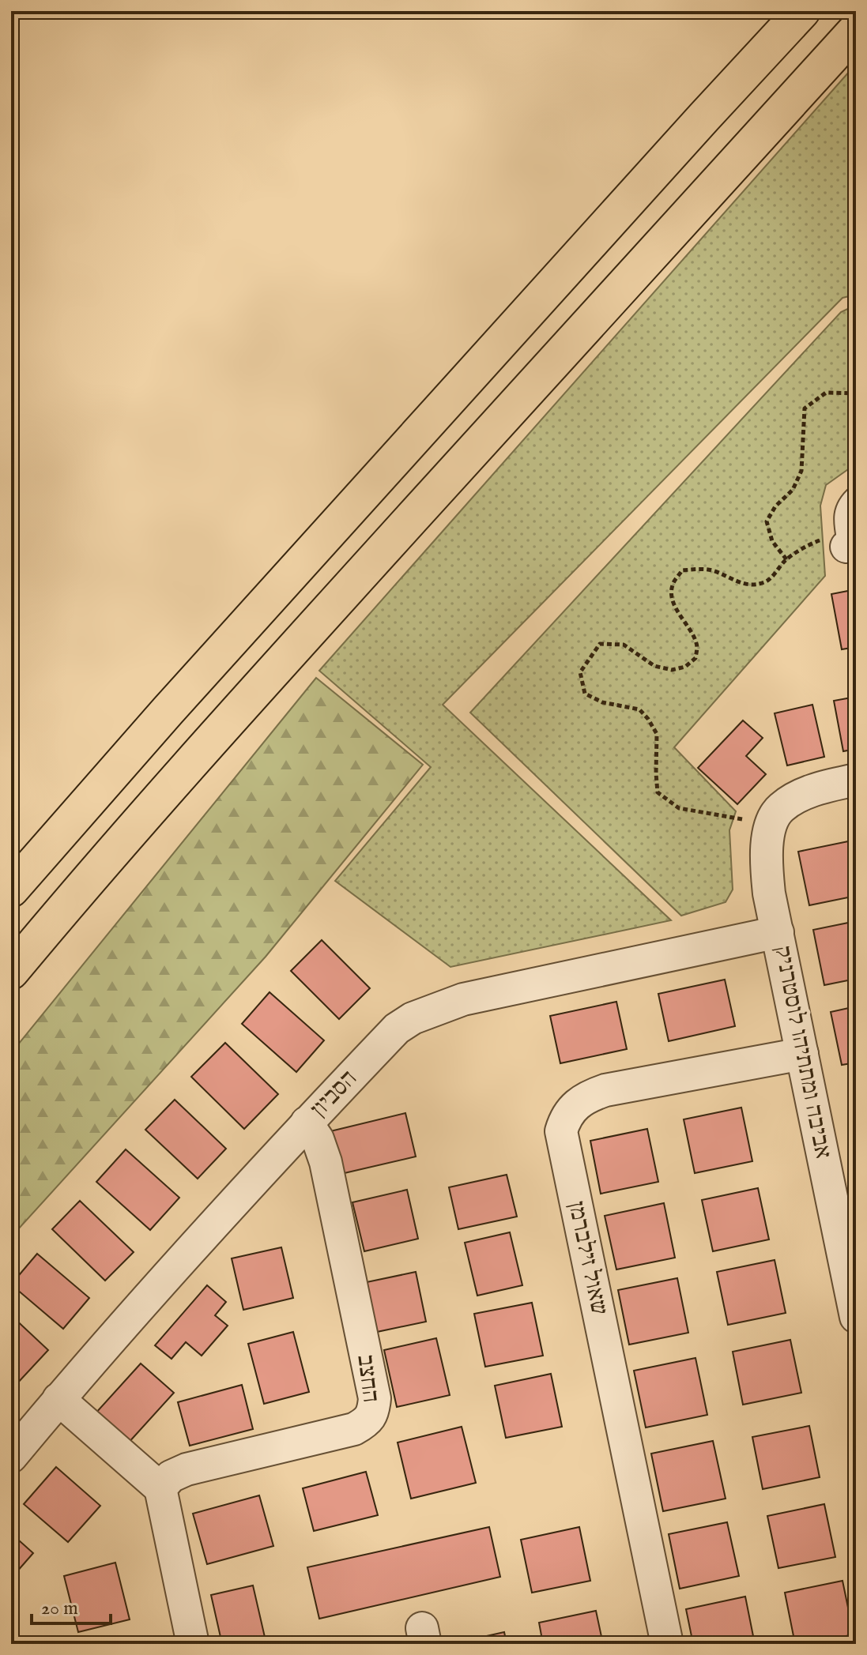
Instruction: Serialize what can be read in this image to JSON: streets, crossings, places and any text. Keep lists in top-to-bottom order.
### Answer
{
  "streets": {
    "street": [
      "אביבה ומתתיהו לוסטרניק",
      "הסביון",
      "שאול זילברמן",
      "החצב"
    ]
  },
  "crossings": [
    ["אביבה ומתתיהו לוסטרניק", "הסביון"],
    ["אביבה ומתתיהו לוסטרניק", "שאול זילברמן"],
    ["הסביון", "החצב"]
  ],
  "scale_bar": "20 m"
}
